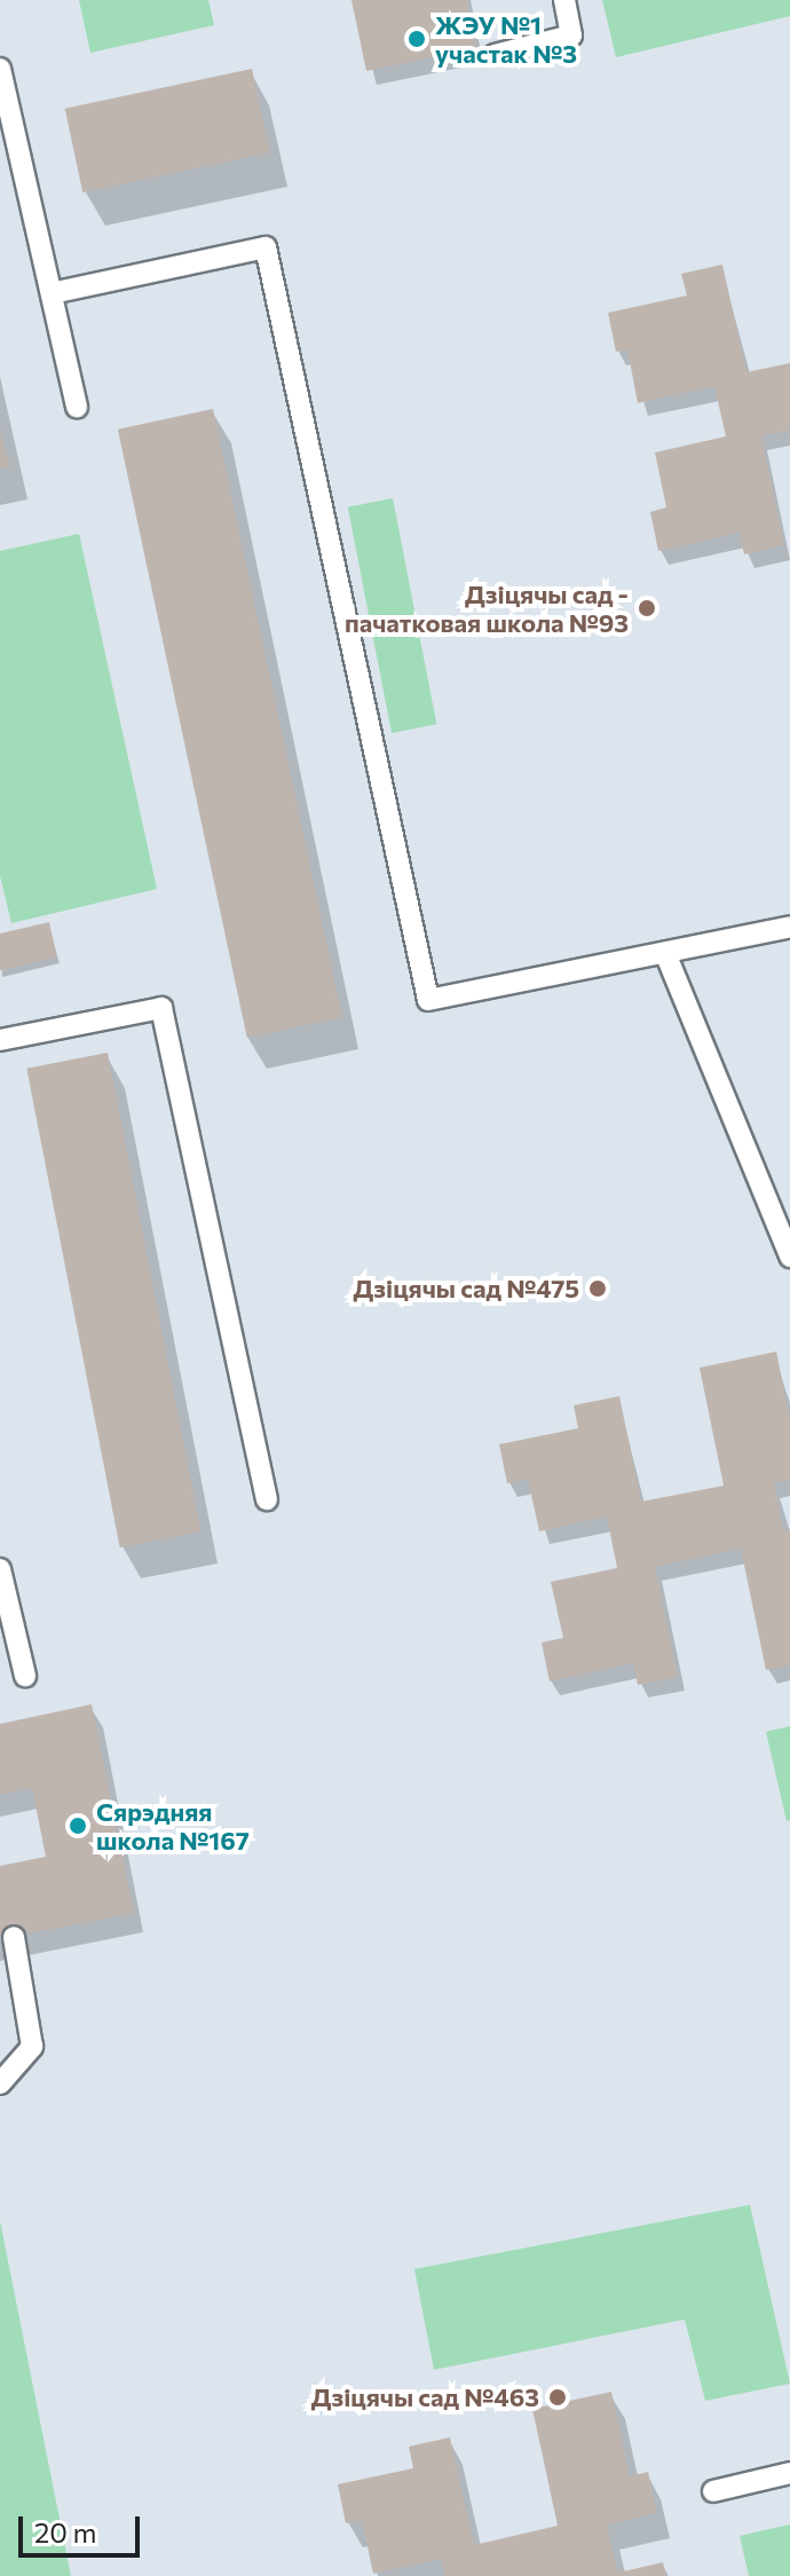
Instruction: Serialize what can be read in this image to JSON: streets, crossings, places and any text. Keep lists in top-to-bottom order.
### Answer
{
  "places": [
    "ЖЭУ №1 участак №3",
    "Дзіцячы сад - пачатковая школа №93",
    "Дзіцячы сад №475",
    "Сярэдняя школа №167",
    "Дзіцячы сад №463"
  ],
  "scale_bar": "20 m"
}
